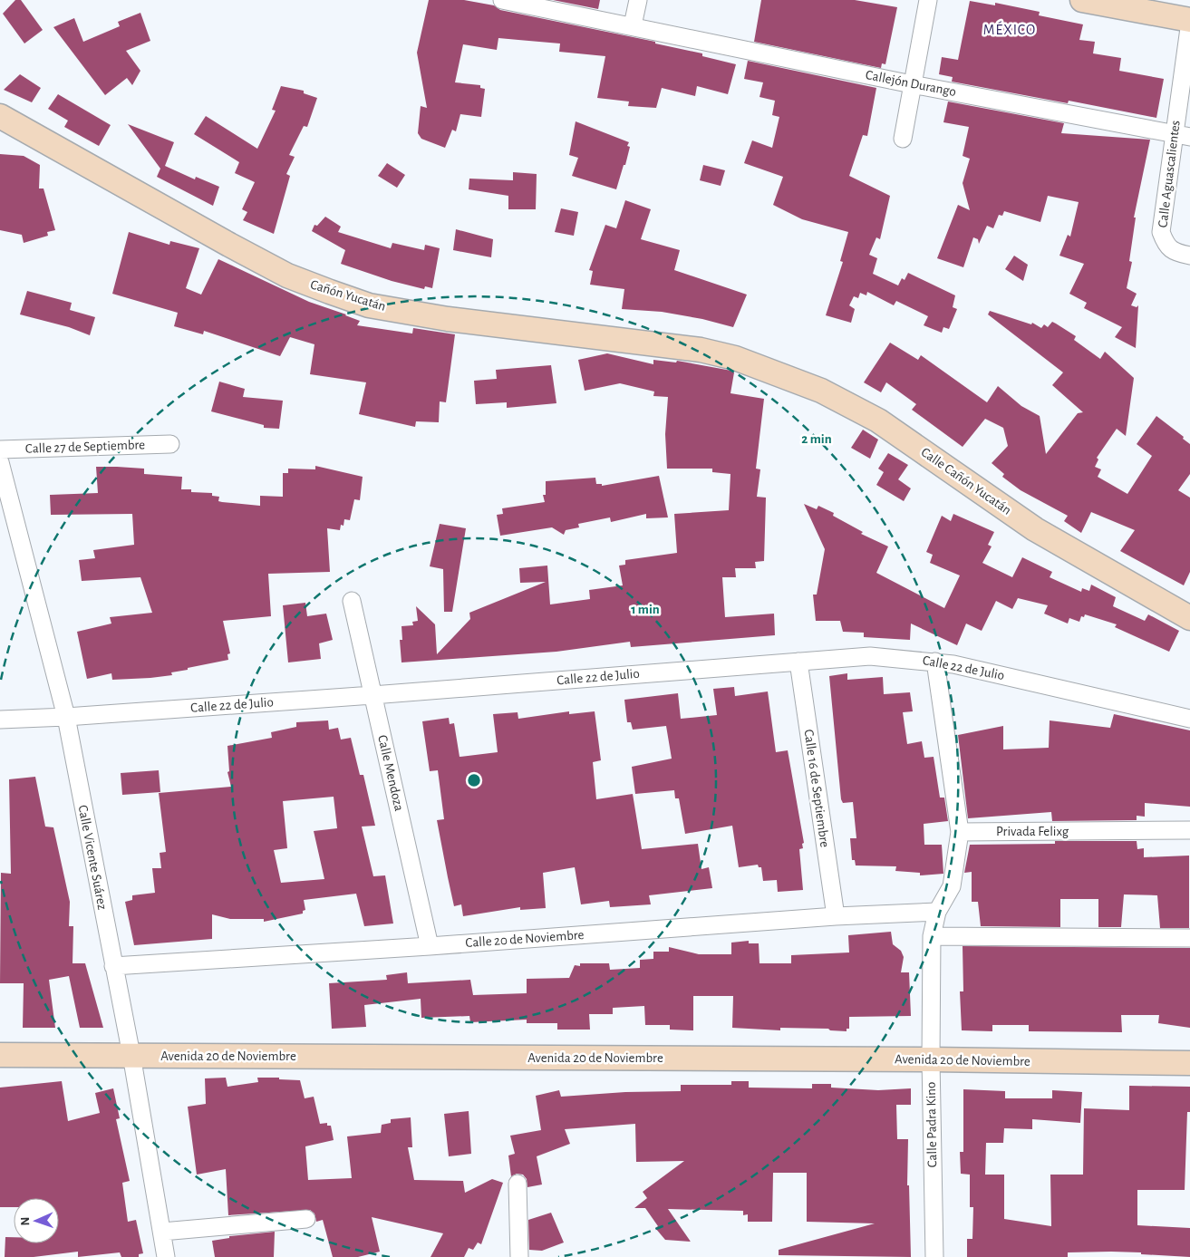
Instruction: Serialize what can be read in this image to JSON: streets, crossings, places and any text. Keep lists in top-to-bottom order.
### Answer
{
  "streets": {
    "street": [
      "Callejón Durango",
      "Calle Aguascalientes",
      "Cañón Yucatán",
      "Calle 27 de Septiembre",
      "Calle Cañón Yucatán",
      "Calle 22 de Julio",
      "Calle Mendoza",
      "Calle 16 de Septiembre",
      "Privada Felixg",
      "Calle Vicente Suárez",
      "Calle 20 de Noviembre",
      "Avenida 20 de Noviembre",
      "Calle Padra Kino"
    ]
  },
  "crossings": [
    ["Callejón Durango", "Calle Aguascalientes"],
    ["Cañón Yucatán", "Calle Cañón Yucatán"],
    ["Calle 22 de Julio", "Calle Mendoza"],
    ["Calle 22 de Julio", "Calle 16 de Septiembre"],
    ["Calle 22 de Julio", "Calle Vicente Suárez"],
    ["Calle Mendoza", "Calle 20 de Noviembre"],
    ["Calle 16 de Septiembre", "Calle 20 de Noviembre"],
    ["Calle Vicente Suárez", "Calle 20 de Noviembre"],
    ["Calle Vicente Suárez", "Avenida 20 de Noviembre"],
    ["Calle 20 de Noviembre", "Calle Padra Kino"],
    ["Avenida 20 de Noviembre", "Calle Padra Kino"]
  ],
  "districts": ["MÉXICO"],
  "north": "left",
  "rings": ["2 min", "1 min"]
}
